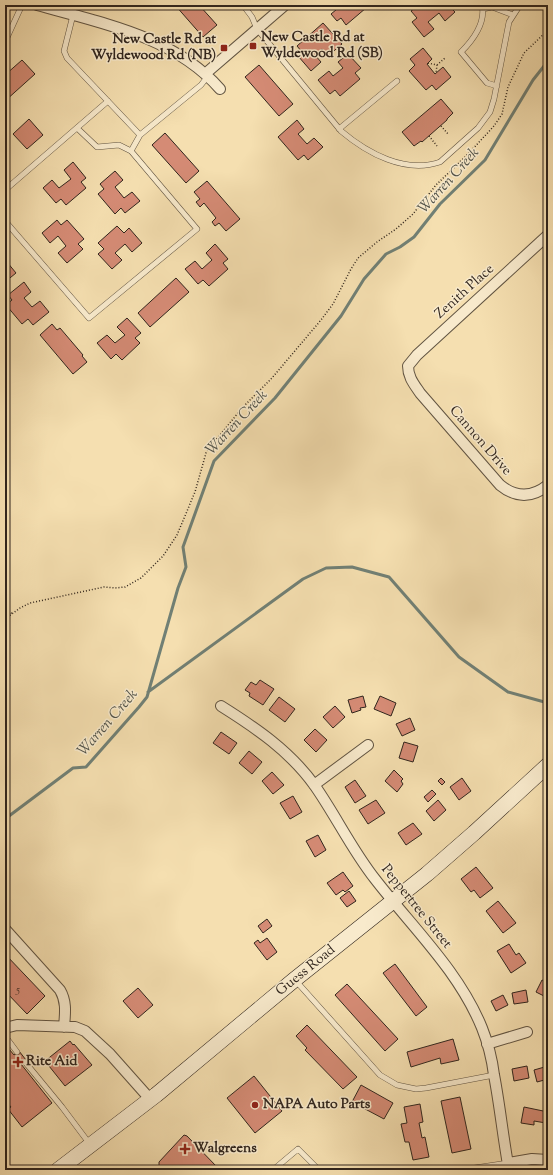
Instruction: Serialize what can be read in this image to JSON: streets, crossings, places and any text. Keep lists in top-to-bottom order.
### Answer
{
  "streets": {
    "main road": ["Guess Road"],
    "street": ["Zenith Place", "Cannon Drive", "Peppertree Street"]
  },
  "crossings": [
    ["Zenith Place", "Cannon Drive"],
    ["Peppertree Street", "Guess Road"]
  ],
  "water": ["Warren Creek"],
  "places": {
    "transit": ["New Castle Rd at Wyldewood Rd (SB)", "New Castle Rd at Wyldewood Rd (NB)"],
    "health": ["Rite Aid", "Walgreens"],
    "other": ["NAPA Auto Parts"]
  },
  "house_numbers": ["5"]
}
